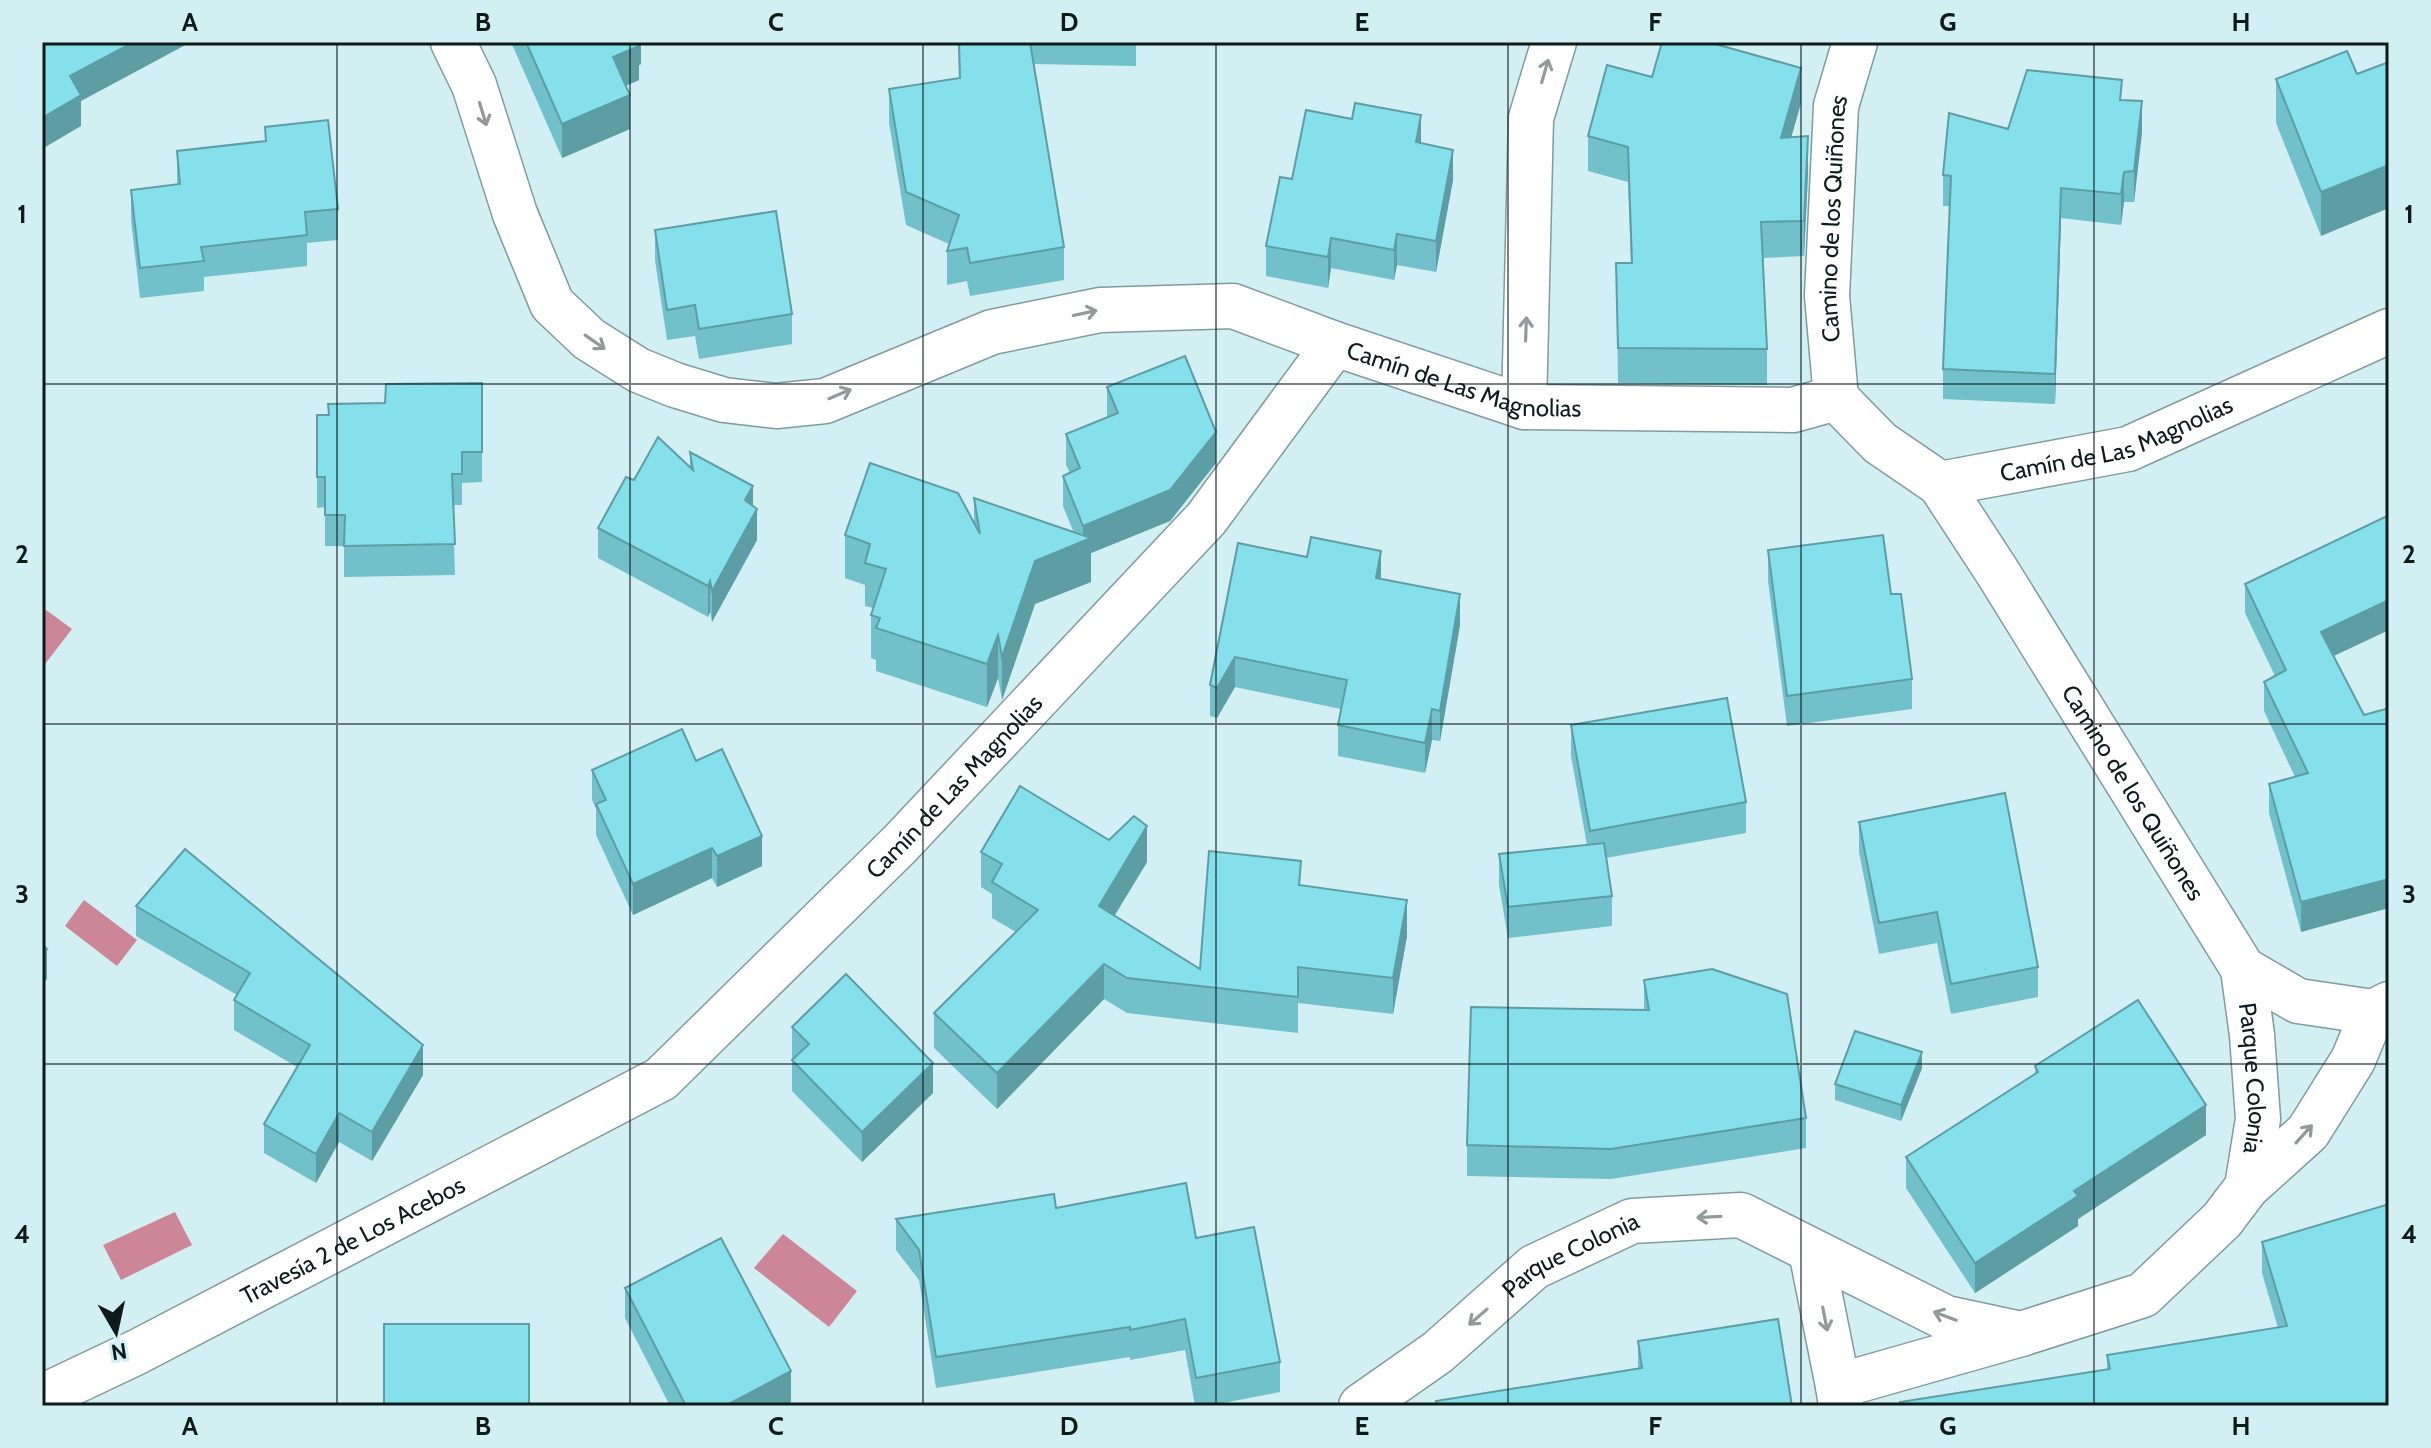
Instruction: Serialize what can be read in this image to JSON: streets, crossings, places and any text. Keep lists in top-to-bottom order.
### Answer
{
  "streets": {
    "street": [
      "Camino de los Quiñones",
      "Camín de Las Magnolias",
      "Parque Colonia",
      "Travesía 2 de Los Acebos"
    ]
  },
  "crossings": [
    ["Camino de los Quiñones", "Camín de Las Magnolias"],
    ["Camino de los Quiñones", "Parque Colonia"],
    ["Camín de Las Magnolias", "Travesía 2 de Los Acebos"]
  ],
  "north": "bottom",
  "grid": {
    "columns": [
      "A",
      "B",
      "C",
      "D",
      "E",
      "F",
      "G",
      "H"
    ],
    "rows": [
      "1",
      "2",
      "3",
      "4"
    ]
  }
}
